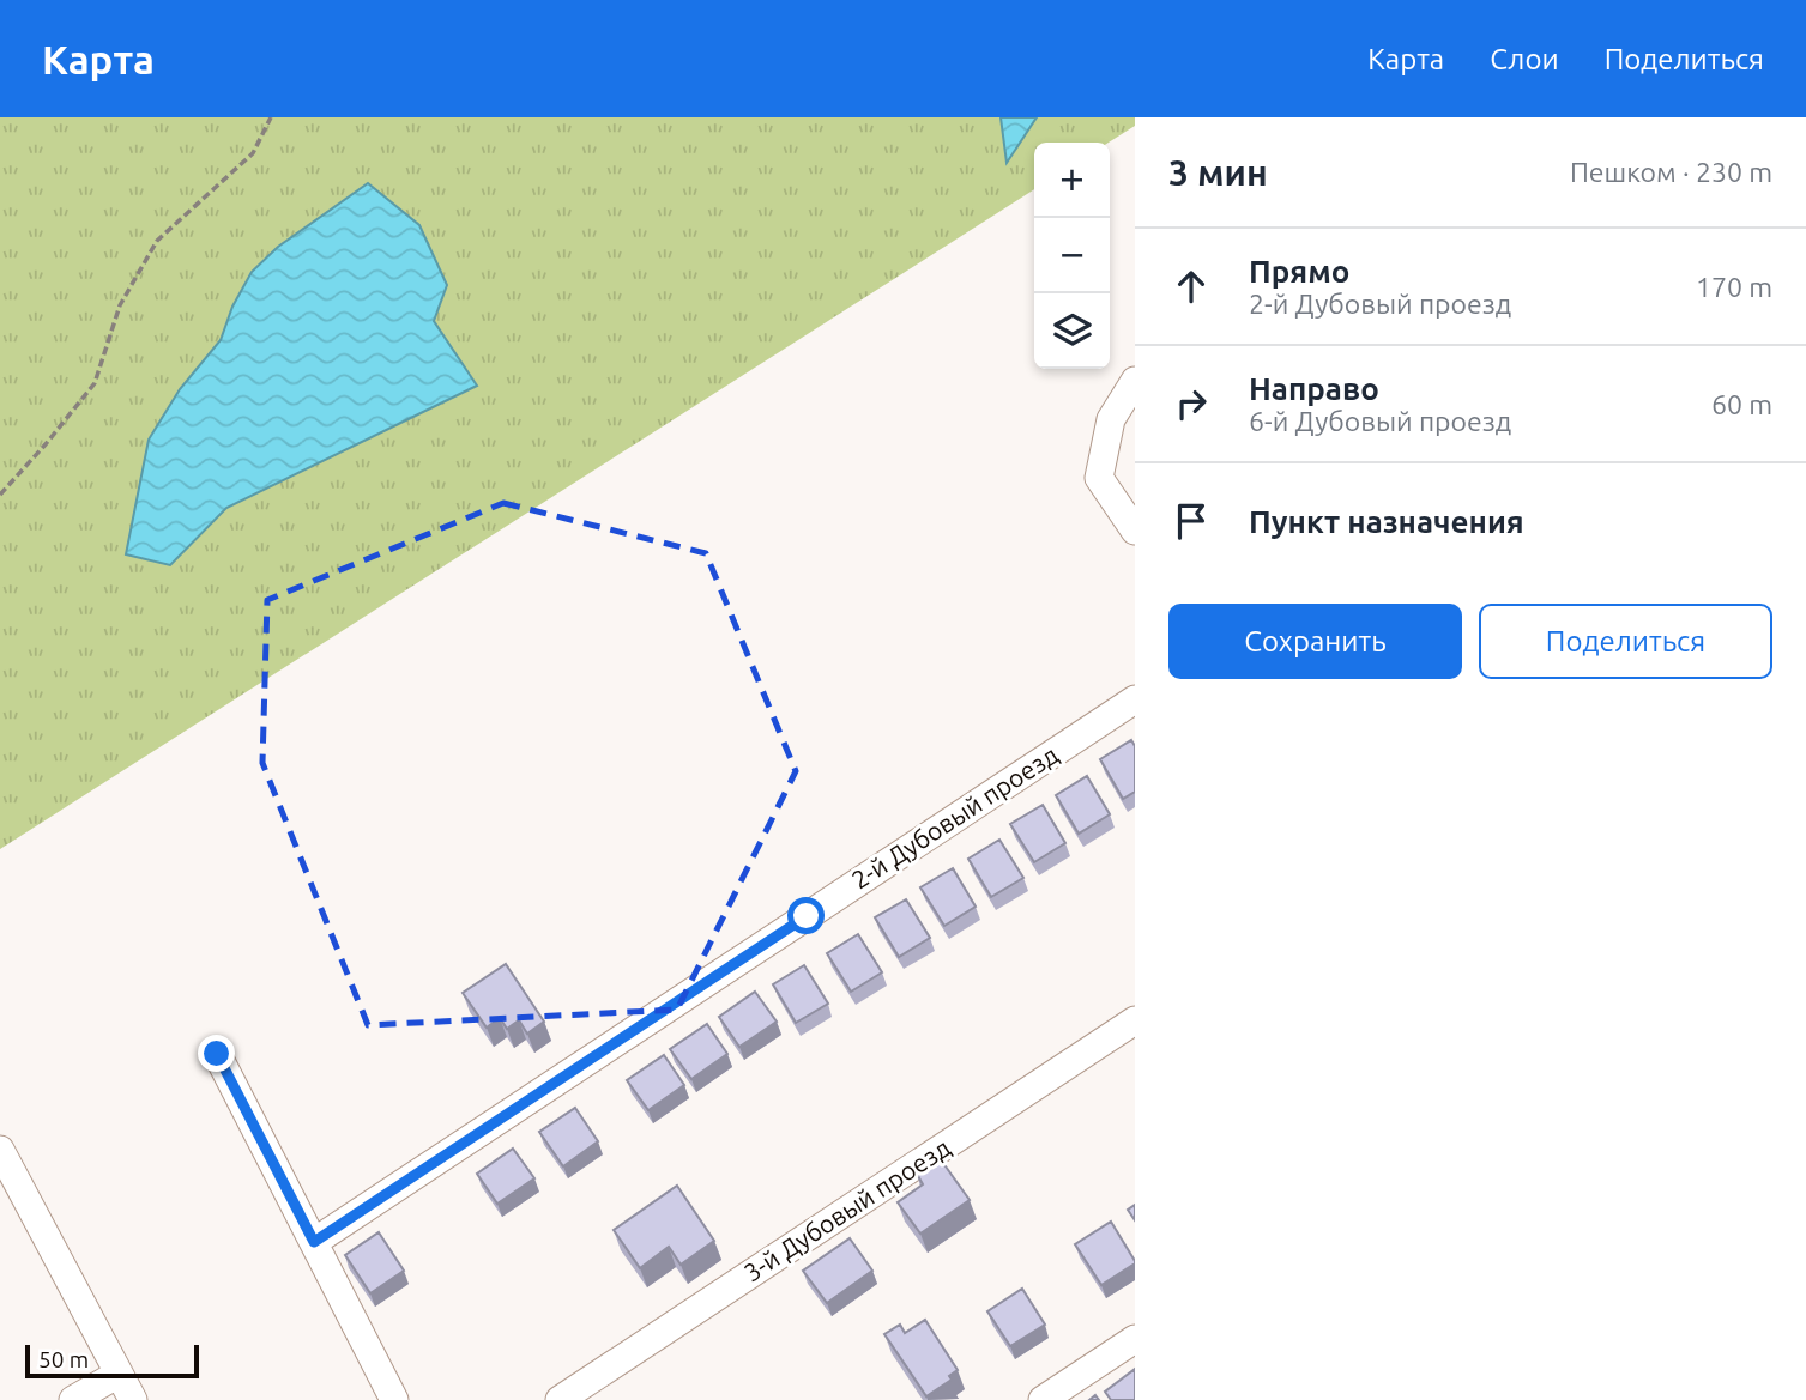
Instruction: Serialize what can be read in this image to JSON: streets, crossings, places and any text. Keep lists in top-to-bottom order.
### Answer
{
  "streets": {
    "street": ["2-й Дубовый проезд", "3-й Дубовый проезд"]
  },
  "scale_bar": "50 m",
  "page": {
    "header": "Карта",
    "nav": ["Карта", "Слои", "Поделиться"],
    "heading": ["3 мин", "Пешком · 230 m"],
    "map_buttons": ["+", "−"],
    "list": [
      ["Прямо", "2-й Дубовый проезд", "170 m"],
      ["Направо", "6-й Дубовый проезд", "60 m"],
      "Пункт назначения"
    ],
    "buttons": ["Сохранить", "Поделиться"],
    "scale": "50 m"
  }
}
